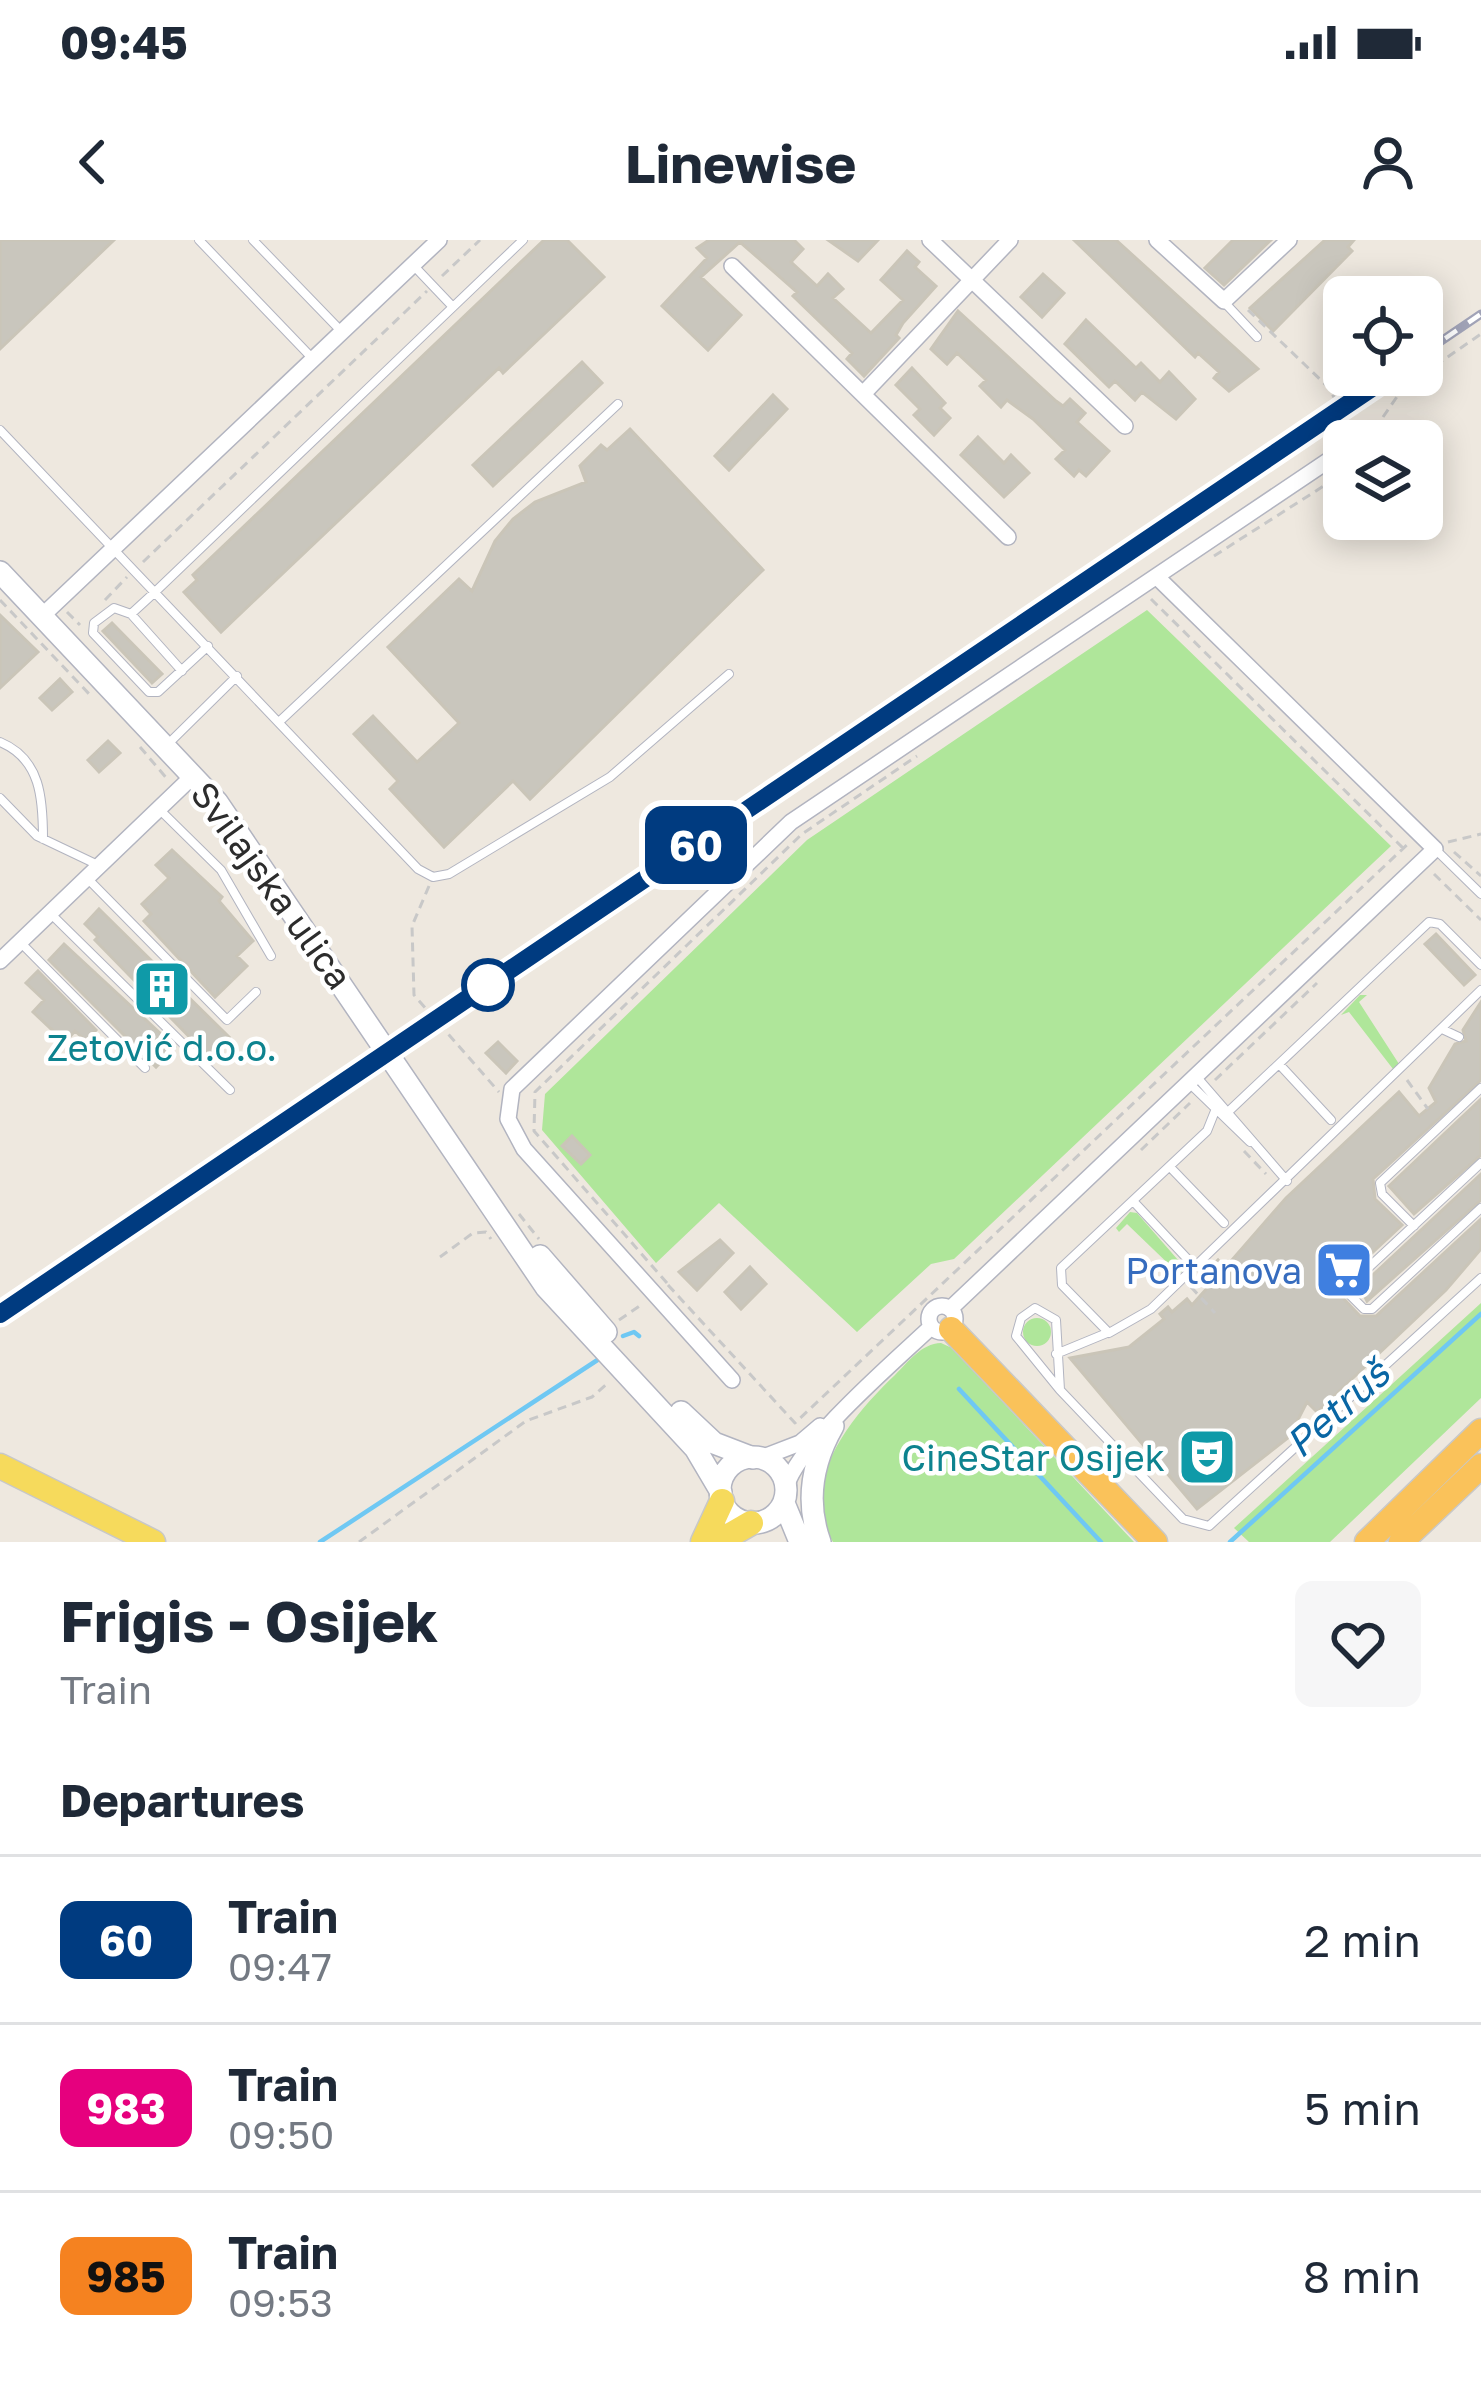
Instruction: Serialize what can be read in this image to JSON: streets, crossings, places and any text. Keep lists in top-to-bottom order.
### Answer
{
  "streets": {
    "main road": ["Svilajska ulica"]
  },
  "water": ["Petruš"],
  "places": {
    "building": ["Zetović d.o.o."],
    "supermarket": ["Portanova"],
    "theatre": ["CineStar Osijek"]
  },
  "page": {
    "status": "09:45",
    "header": "Linewise",
    "on_map": "60",
    "heading": [
      ["Frigis - Osijek", "Train"],
      "Departures"
    ],
    "list": [
      {
        "mark": "60",
        "name": "Train",
        "note": "09:47",
        "value": "2 min"
      },
      {
        "mark": "983",
        "name": "Train",
        "note": "09:50",
        "value": "5 min"
      },
      {
        "mark": "985",
        "name": "Train",
        "note": "09:53",
        "value": "8 min"
      }
    ]
  }
}
